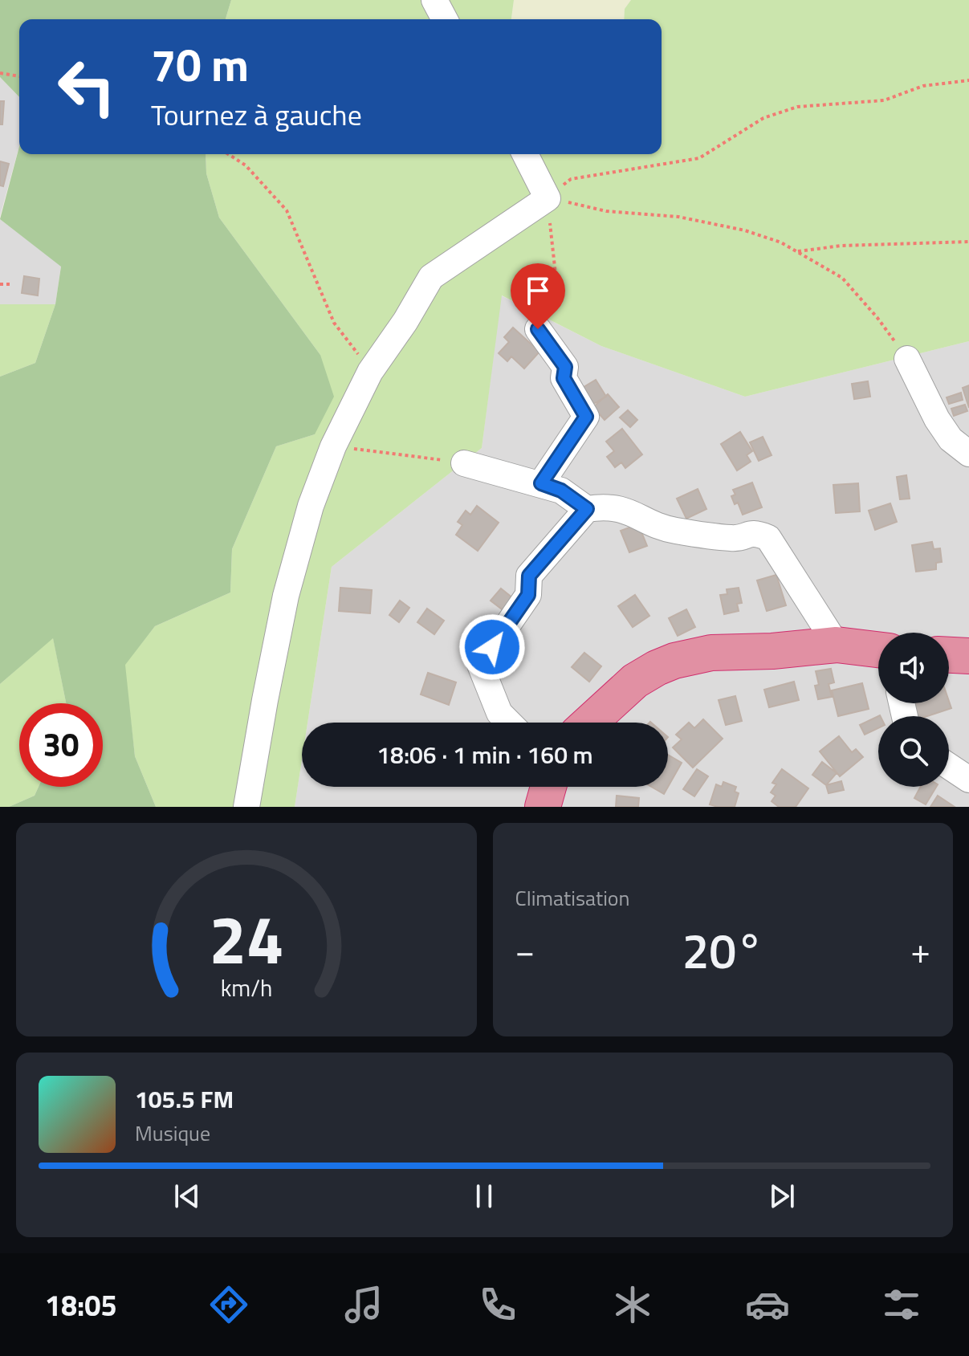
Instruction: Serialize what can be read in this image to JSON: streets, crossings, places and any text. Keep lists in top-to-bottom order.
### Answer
{
  "page": {
    "turn": ["70 m", "Tournez à gauche"],
    "limit": "30",
    "trip": "18:06 · 1 min · 160 m",
    "tile": "Climatisation",
    "heat": ["−", "20°", "+"],
    "song": ["105.5 FM", "Musique"],
    "tabs": "18:05",
    "gauge": ["24", "km/h"]
  }
}
